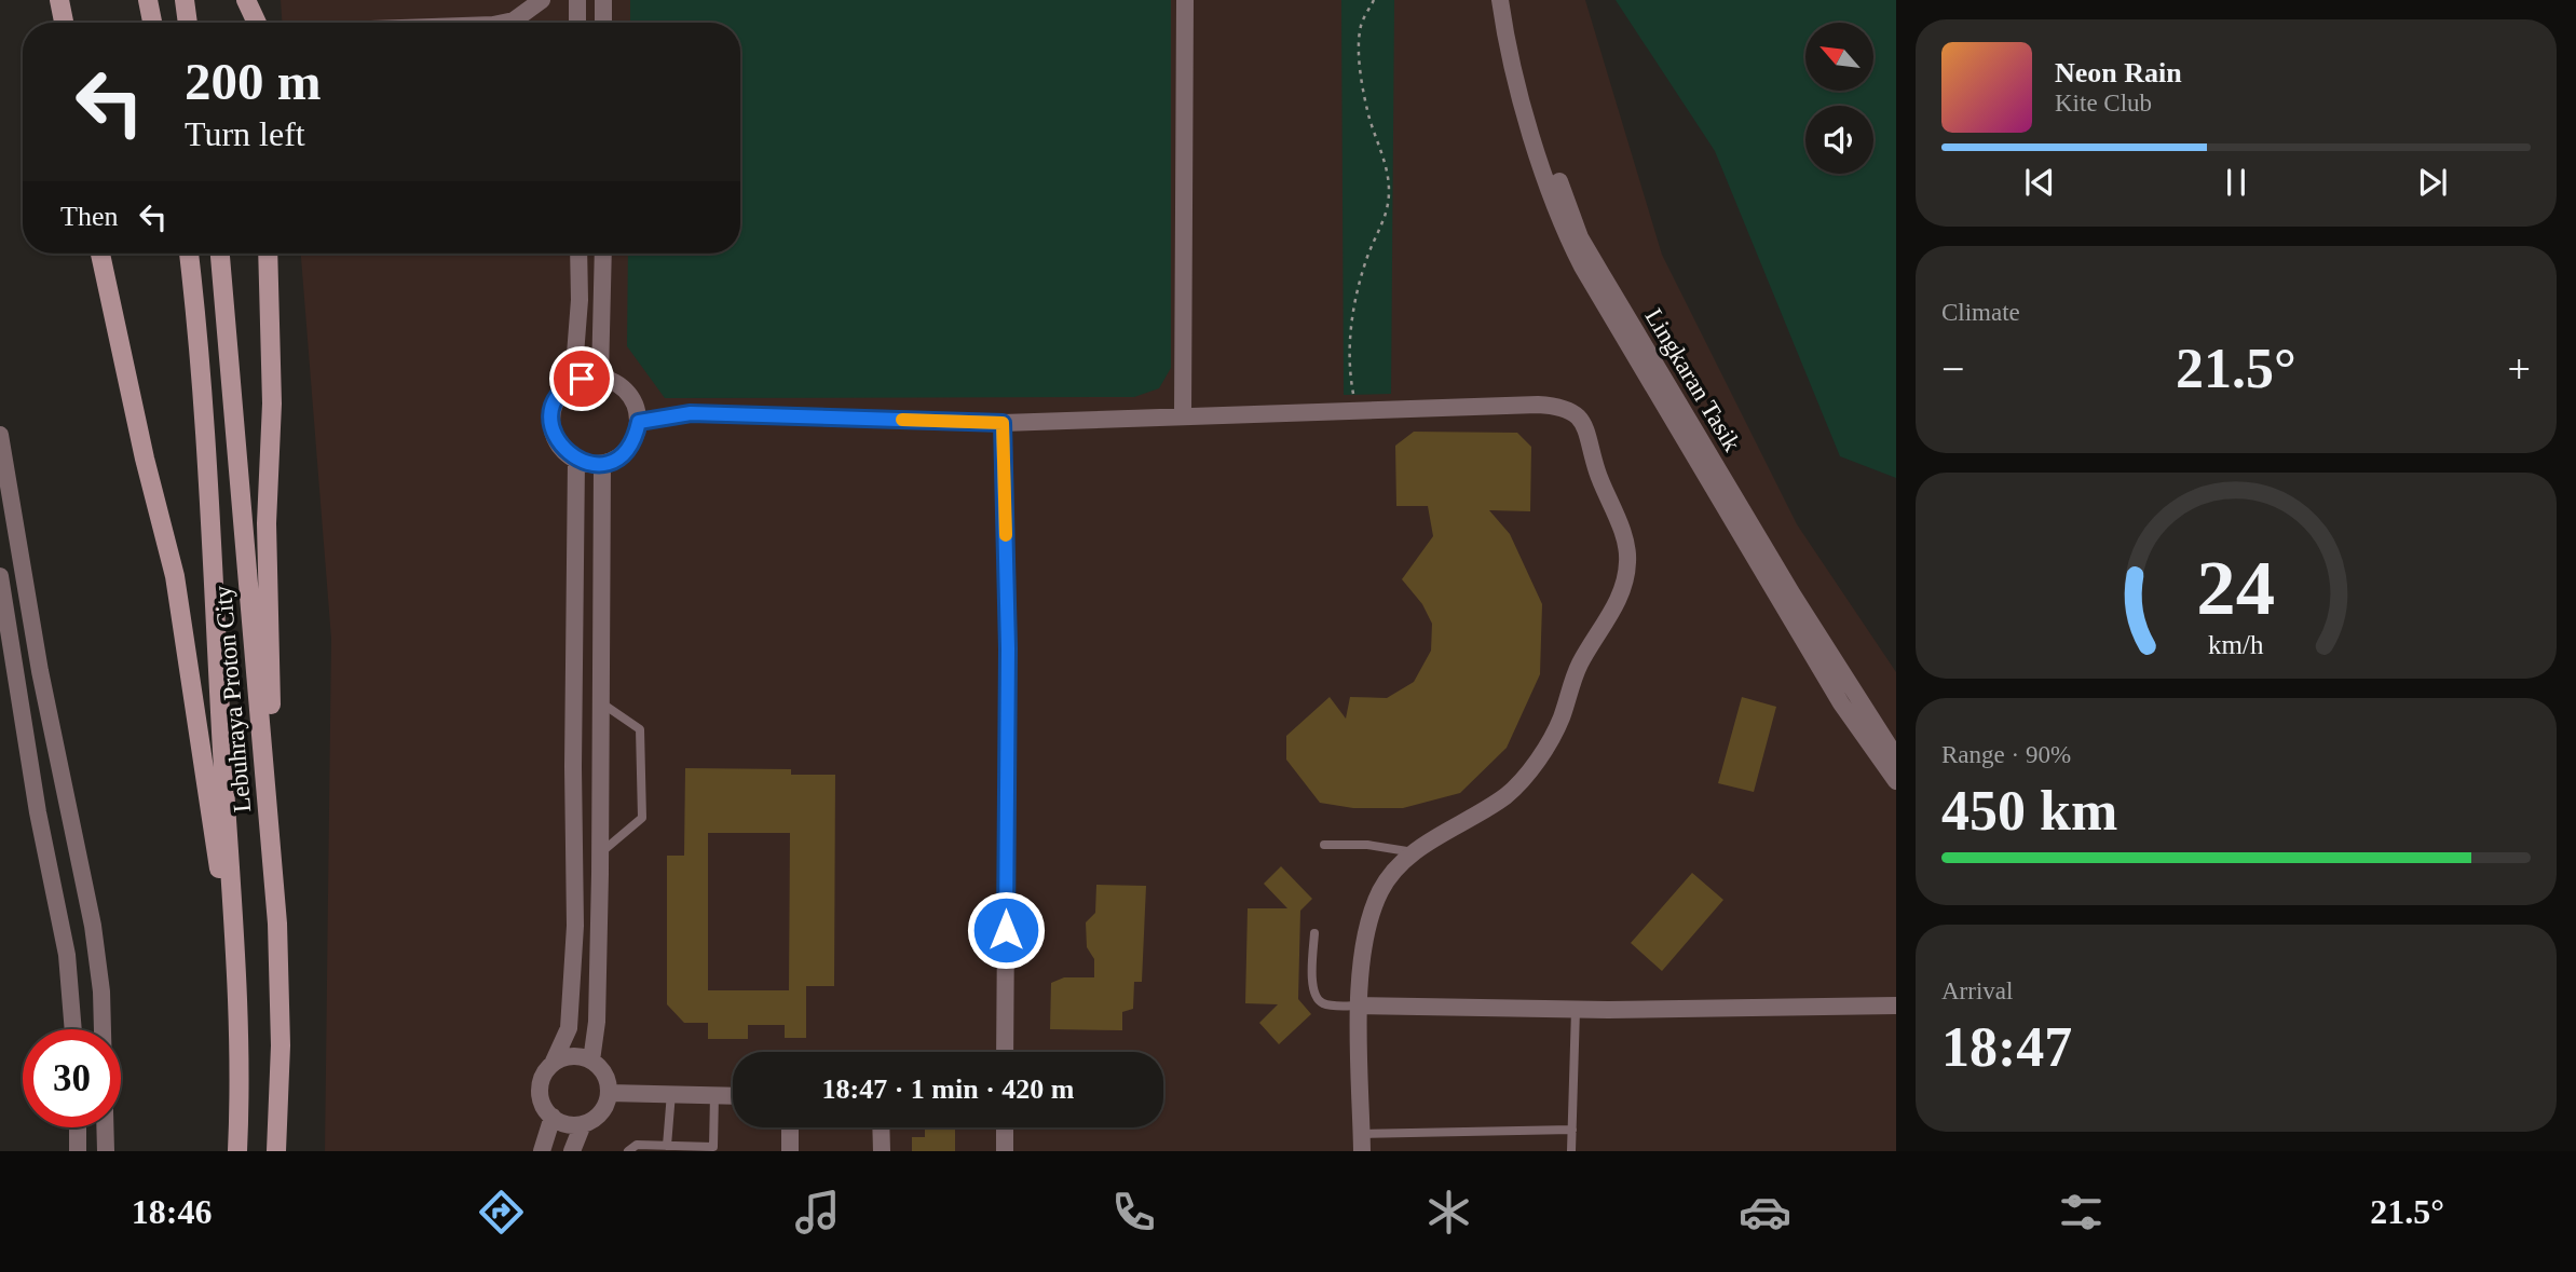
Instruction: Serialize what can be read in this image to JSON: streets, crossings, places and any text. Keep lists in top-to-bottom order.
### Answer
{
  "streets": {
    "main road": ["Lebuhraya Proton City"],
    "street": ["Lingkaran Tasik"]
  },
  "north": "top left",
  "page": {
    "turn": ["200 m", "Turn left"],
    "song": ["Neon Rain", "Kite Club"],
    "then": "Then",
    "tile": [
      "Climate",
      ["Range · 90%", "450 km"],
      ["Arrival", "18:47"]
    ],
    "heat": ["−", "21.5°", "+"],
    "limit": "30",
    "trip": "18:47 · 1 min · 420 m",
    "tabs": ["18:46", "21.5°"],
    "gauge": ["24", "km/h"]
  }
}
